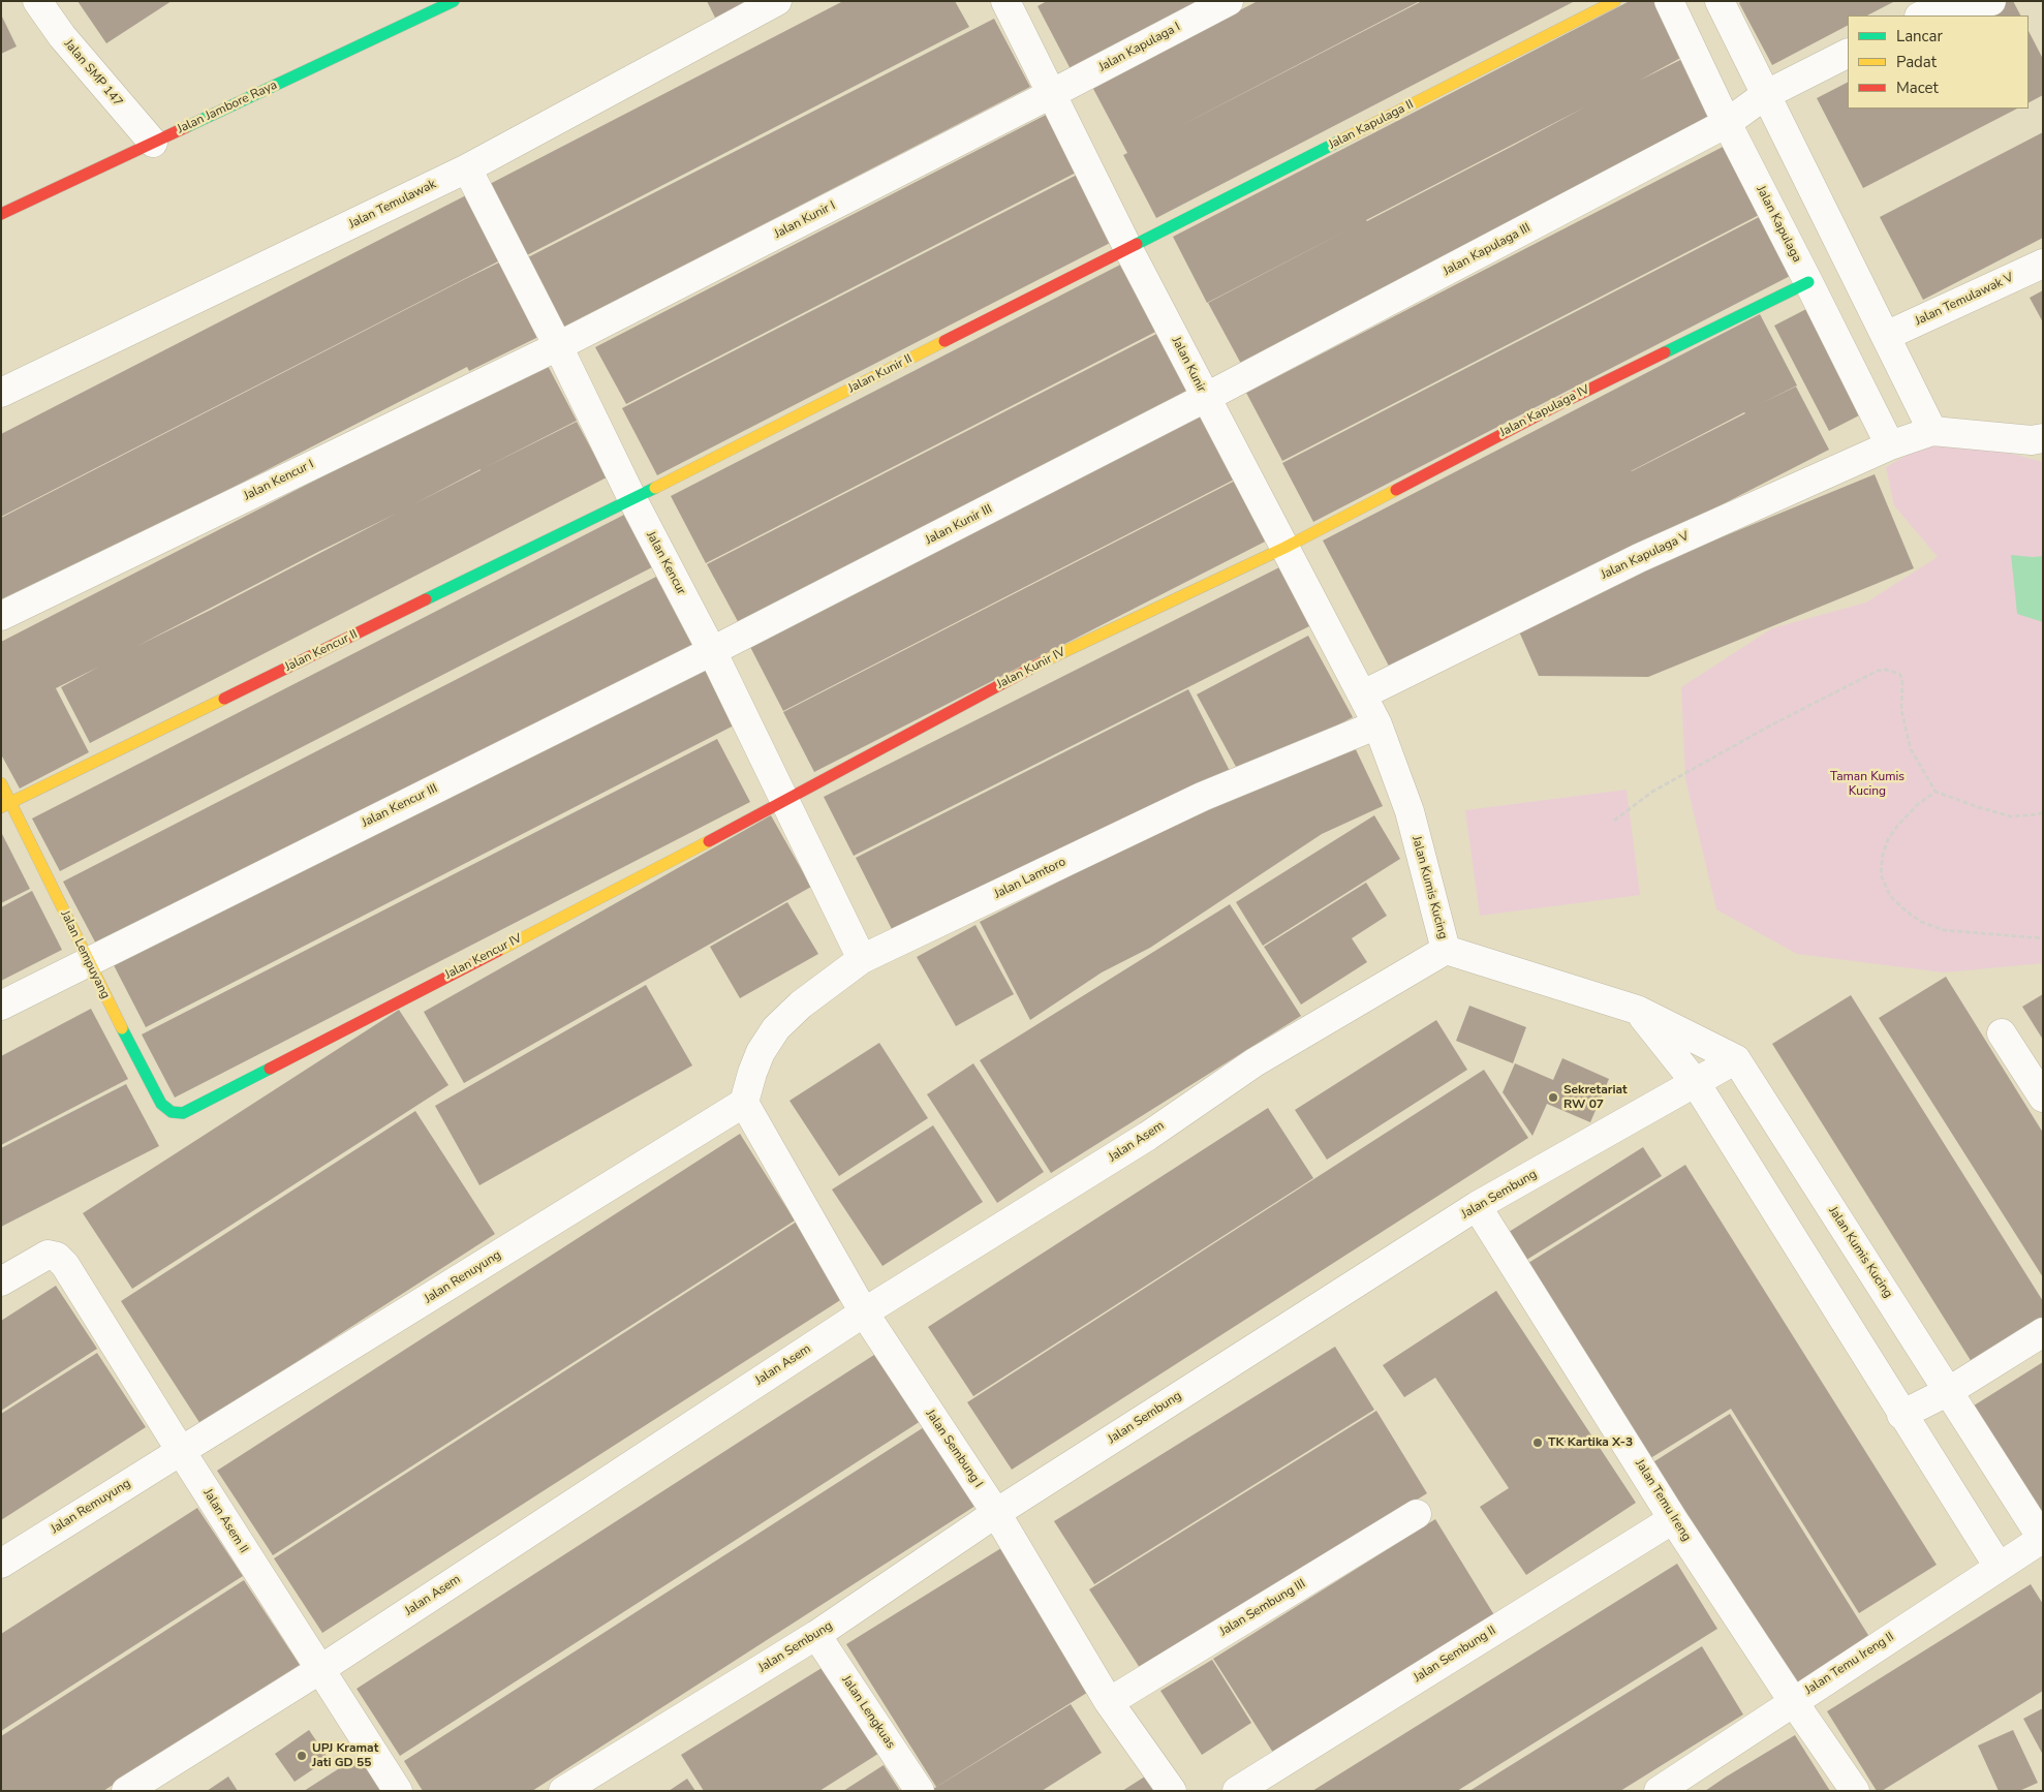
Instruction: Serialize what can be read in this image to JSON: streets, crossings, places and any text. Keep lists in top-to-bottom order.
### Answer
{
  "streets": {
    "street": [
      "Jalan Kapulaga I",
      "Jalan SMP 147",
      "Jalan Jambore Raya",
      "Jalan Kapulaga II",
      "Jalan Temulawak",
      "Jalan Kunir I",
      "Jalan Kapulaga",
      "Jalan Kapulaga III",
      "Jalan Temulawak V",
      "Jalan Kunir",
      "Jalan Kunir II",
      "Jalan Kapulaga IV",
      "Jalan Kencur I",
      "Jalan Kunir III",
      "Jalan Kapulaga V",
      "Jalan Kencur",
      "Jalan Kencur II",
      "Jalan Kunir IV",
      "Jalan Kencur III",
      "Jalan Lamtoro",
      "Jalan Kumis Kucing",
      "Jalan Lempuyang",
      "Jalan Kencur IV",
      "Jalan Asem",
      "Jalan Sembung",
      "Jalan Renuyung",
      "Jalan Sembung I",
      "Jalan Temu Ireng",
      "Jalan Remuyung",
      "Jalan Asem II",
      "Jalan Sembung III",
      "Jalan Sembung II",
      "Jalan Temu Ireng II",
      "Jalan Lengkuas"
    ]
  },
  "crossings": [
    ["Jalan Kapulaga I", "Jalan Kunir I"],
    ["Jalan Kapulaga I", "Jalan Kunir"],
    ["Jalan SMP 147", "Jalan Jambore Raya"],
    ["Jalan Kapulaga II", "Jalan Kunir"],
    ["Jalan Kapulaga II", "Jalan Kunir II"],
    ["Jalan Temulawak", "Jalan Kencur"],
    ["Jalan Kunir I", "Jalan Kunir"],
    ["Jalan Kunir I", "Jalan Kencur I"],
    ["Jalan Kunir I", "Jalan Kencur"],
    ["Jalan Kapulaga", "Jalan Kapulaga III"],
    ["Jalan Kapulaga", "Jalan Kapulaga IV"],
    ["Jalan Kapulaga", "Jalan Kapulaga V"],
    ["Jalan Kapulaga III", "Jalan Kunir"],
    ["Jalan Kapulaga III", "Jalan Kunir III"],
    ["Jalan Kunir", "Jalan Kunir II"],
    ["Jalan Kunir", "Jalan Kapulaga IV"],
    ["Jalan Kunir", "Jalan Kunir III"],
    ["Jalan Kunir", "Jalan Kapulaga V"],
    ["Jalan Kunir", "Jalan Kunir IV"],
    ["Jalan Kunir", "Jalan Lamtoro"],
    ["Jalan Kunir", "Jalan Kumis Kucing"],
    ["Jalan Kunir II", "Jalan Kencur"],
    ["Jalan Kunir II", "Jalan Kencur II"],
    ["Jalan Kapulaga IV", "Jalan Kunir IV"],
    ["Jalan Kencur I", "Jalan Kencur"],
    ["Jalan Kunir III", "Jalan Kencur"],
    ["Jalan Kunir III", "Jalan Kencur III"],
    ["Jalan Kencur", "Jalan Kencur II"],
    ["Jalan Kencur", "Jalan Kunir IV"],
    ["Jalan Kencur", "Jalan Kencur III"],
    ["Jalan Kencur", "Jalan Lamtoro"],
    ["Jalan Kencur", "Jalan Kencur IV"],
    ["Jalan Kencur II", "Jalan Lempuyang"],
    ["Jalan Kunir IV", "Jalan Kencur IV"],
    ["Jalan Kencur III", "Jalan Lempuyang"],
    ["Jalan Lamtoro", "Jalan Kumis Kucing"],
    ["Jalan Lamtoro", "Jalan Renuyung"],
    ["Jalan Lamtoro", "Jalan Sembung I"],
    ["Jalan Kumis Kucing", "Jalan Asem"],
    ["Jalan Kumis Kucing", "Jalan Sembung"],
    ["Jalan Kumis Kucing", "Jalan Temu Ireng II"],
    ["Jalan Lempuyang", "Jalan Kencur IV"],
    ["Jalan Asem", "Jalan Sembung I"],
    ["Jalan Asem", "Jalan Asem II"],
    ["Jalan Sembung", "Jalan Sembung I"],
    ["Jalan Sembung", "Jalan Temu Ireng"],
    ["Jalan Sembung", "Jalan Lengkuas"],
    ["Jalan Renuyung", "Jalan Sembung I"],
    ["Jalan Renuyung", "Jalan Remuyung"],
    ["Jalan Renuyung", "Jalan Asem II"],
    ["Jalan Sembung I", "Jalan Sembung III"],
    ["Jalan Temu Ireng", "Jalan Sembung II"],
    ["Jalan Temu Ireng", "Jalan Temu Ireng II"],
    ["Jalan Remuyung", "Jalan Asem II"]
  ],
  "parks": ["Taman Kumis Kucing"],
  "places": ["Sekretariat RW 07", "TK Kartika X-3", "UPJ Kramat Jati GD 55"],
  "legend": ["Lancar", "Padat", "Macet"]
}
